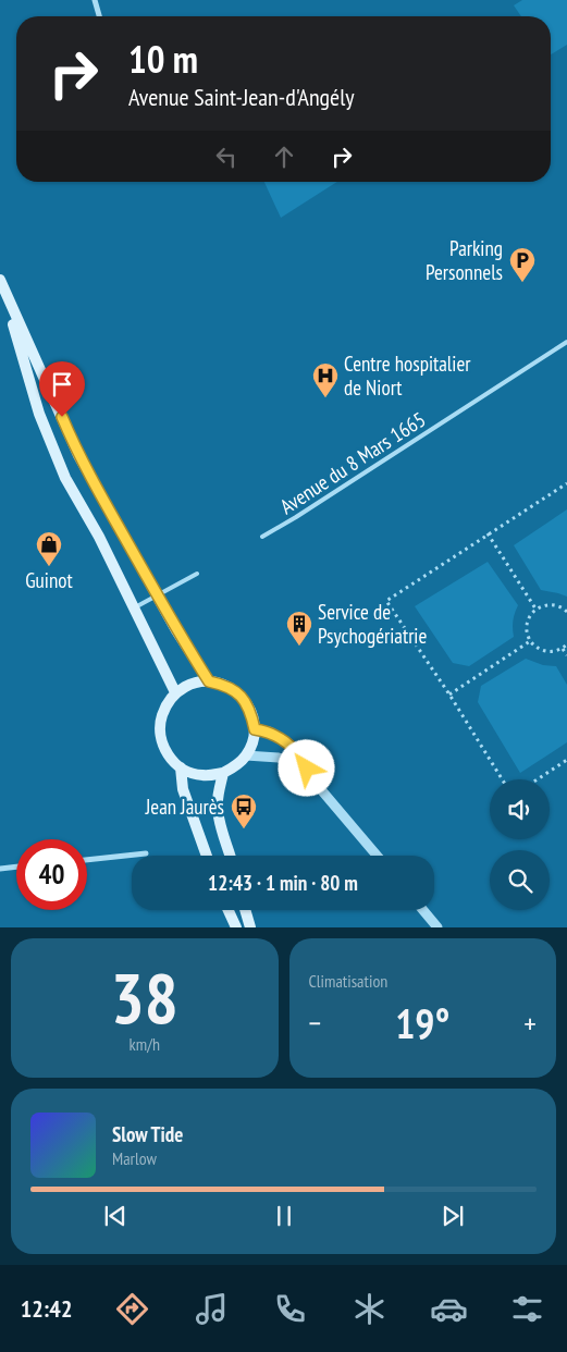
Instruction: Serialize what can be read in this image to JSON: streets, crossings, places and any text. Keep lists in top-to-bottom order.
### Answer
{
  "streets": {
    "lane": ["Avenue du 8 Mars 1665"]
  },
  "places": {
    "parking": ["Parking Personnels"],
    "hospital": ["Centre hospitalier de Niort"],
    "shop": ["Guinot"],
    "building": ["Service de Psychogériatrie"],
    "bus stop": ["Jean Jaurès"]
  },
  "page": {
    "turn": ["10 m", "Avenue Saint-Jean-d'Angély"],
    "limit": "40",
    "trip": "12:43 · 1 min · 80 m",
    "tile": [
      ["38", "km/h"],
      "Climatisation"
    ],
    "heat": ["−", "19°", "+"],
    "song": ["Slow Tide", "Marlow"],
    "tabs": "12:42"
  }
}
